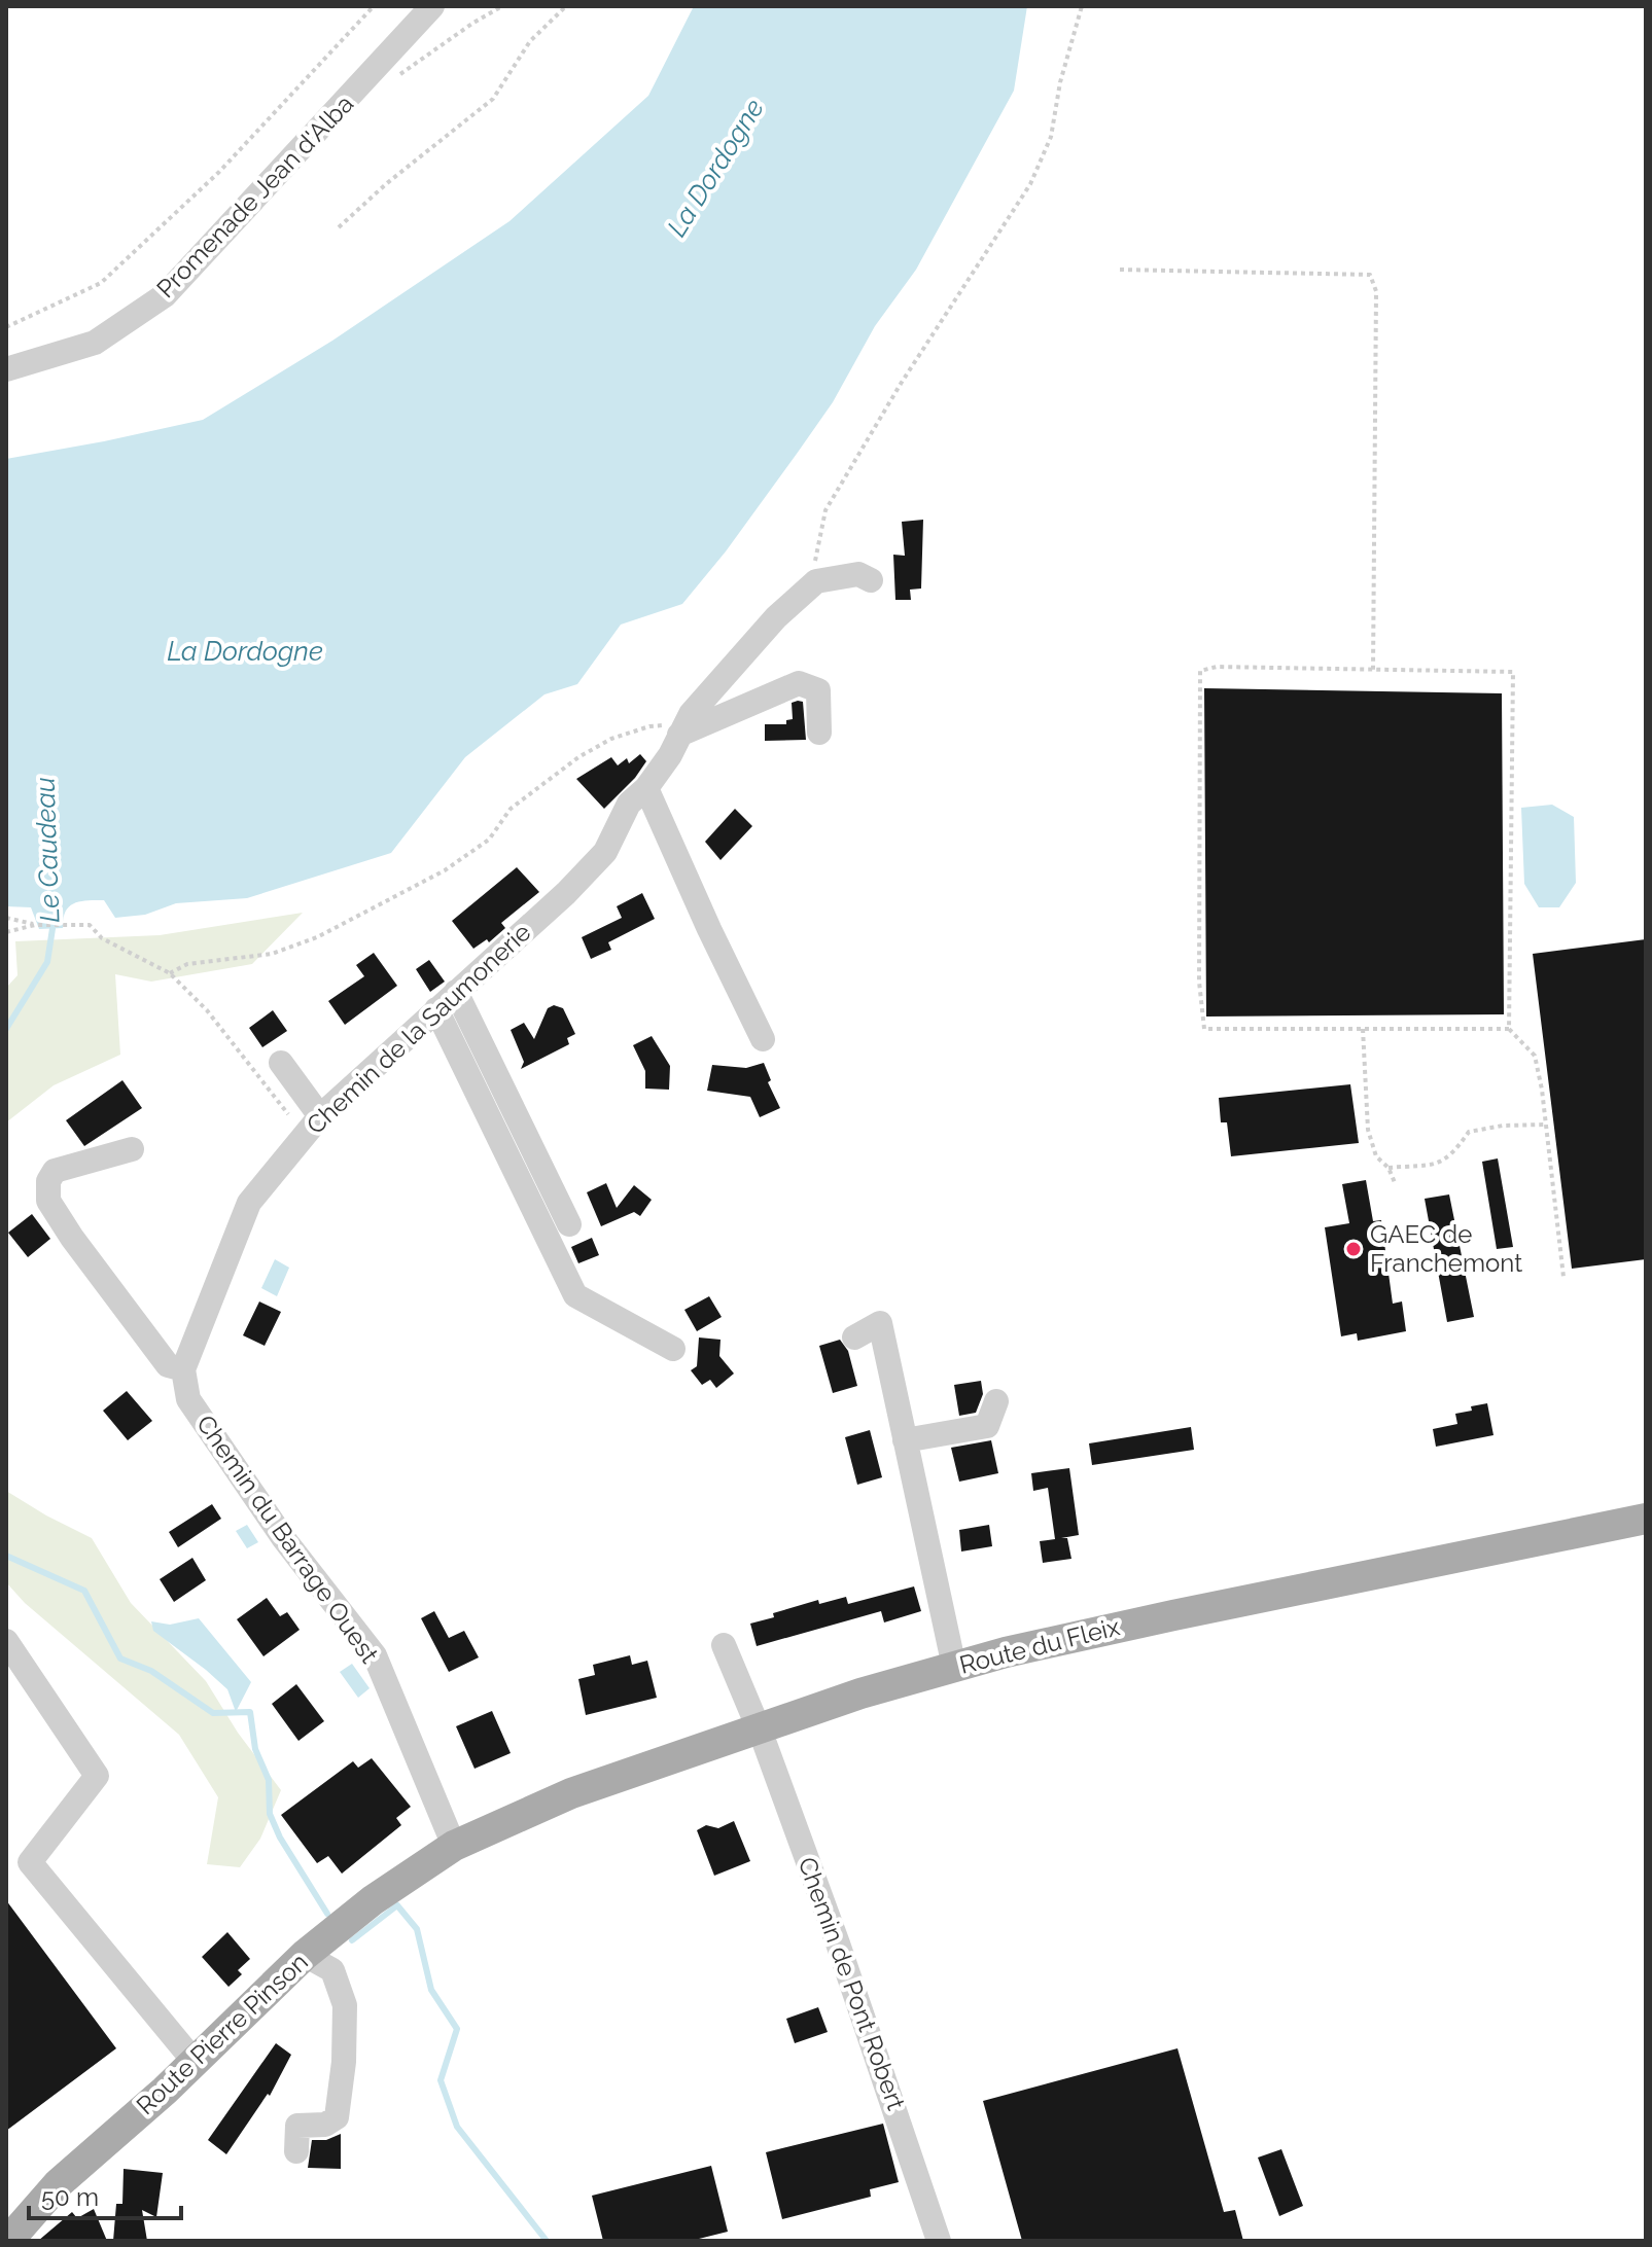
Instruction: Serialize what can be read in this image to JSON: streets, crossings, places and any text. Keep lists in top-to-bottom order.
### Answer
{
  "streets": {
    "main road": ["Route du Fleix", "Route Pierre Pinson"],
    "street": [
      "Promenade Jean d'Alba",
      "Chemin de la Saumonerie",
      "Chemin du Barrage Ouest",
      "Chemin de Pont Robert"
    ]
  },
  "crossings": [
    ["Chemin de la Saumonerie", "Chemin du Barrage Ouest"],
    ["Chemin du Barrage Ouest", "Route du Fleix"],
    ["Chemin du Barrage Ouest", "Route Pierre Pinson"],
    ["Route du Fleix", "Chemin de Pont Robert"],
    ["Route du Fleix", "Route Pierre Pinson"]
  ],
  "water": ["La Dordogne", "Le Caudeau"],
  "places": ["GAEC de Franchemont"],
  "scale_bar": "50 m"
}
